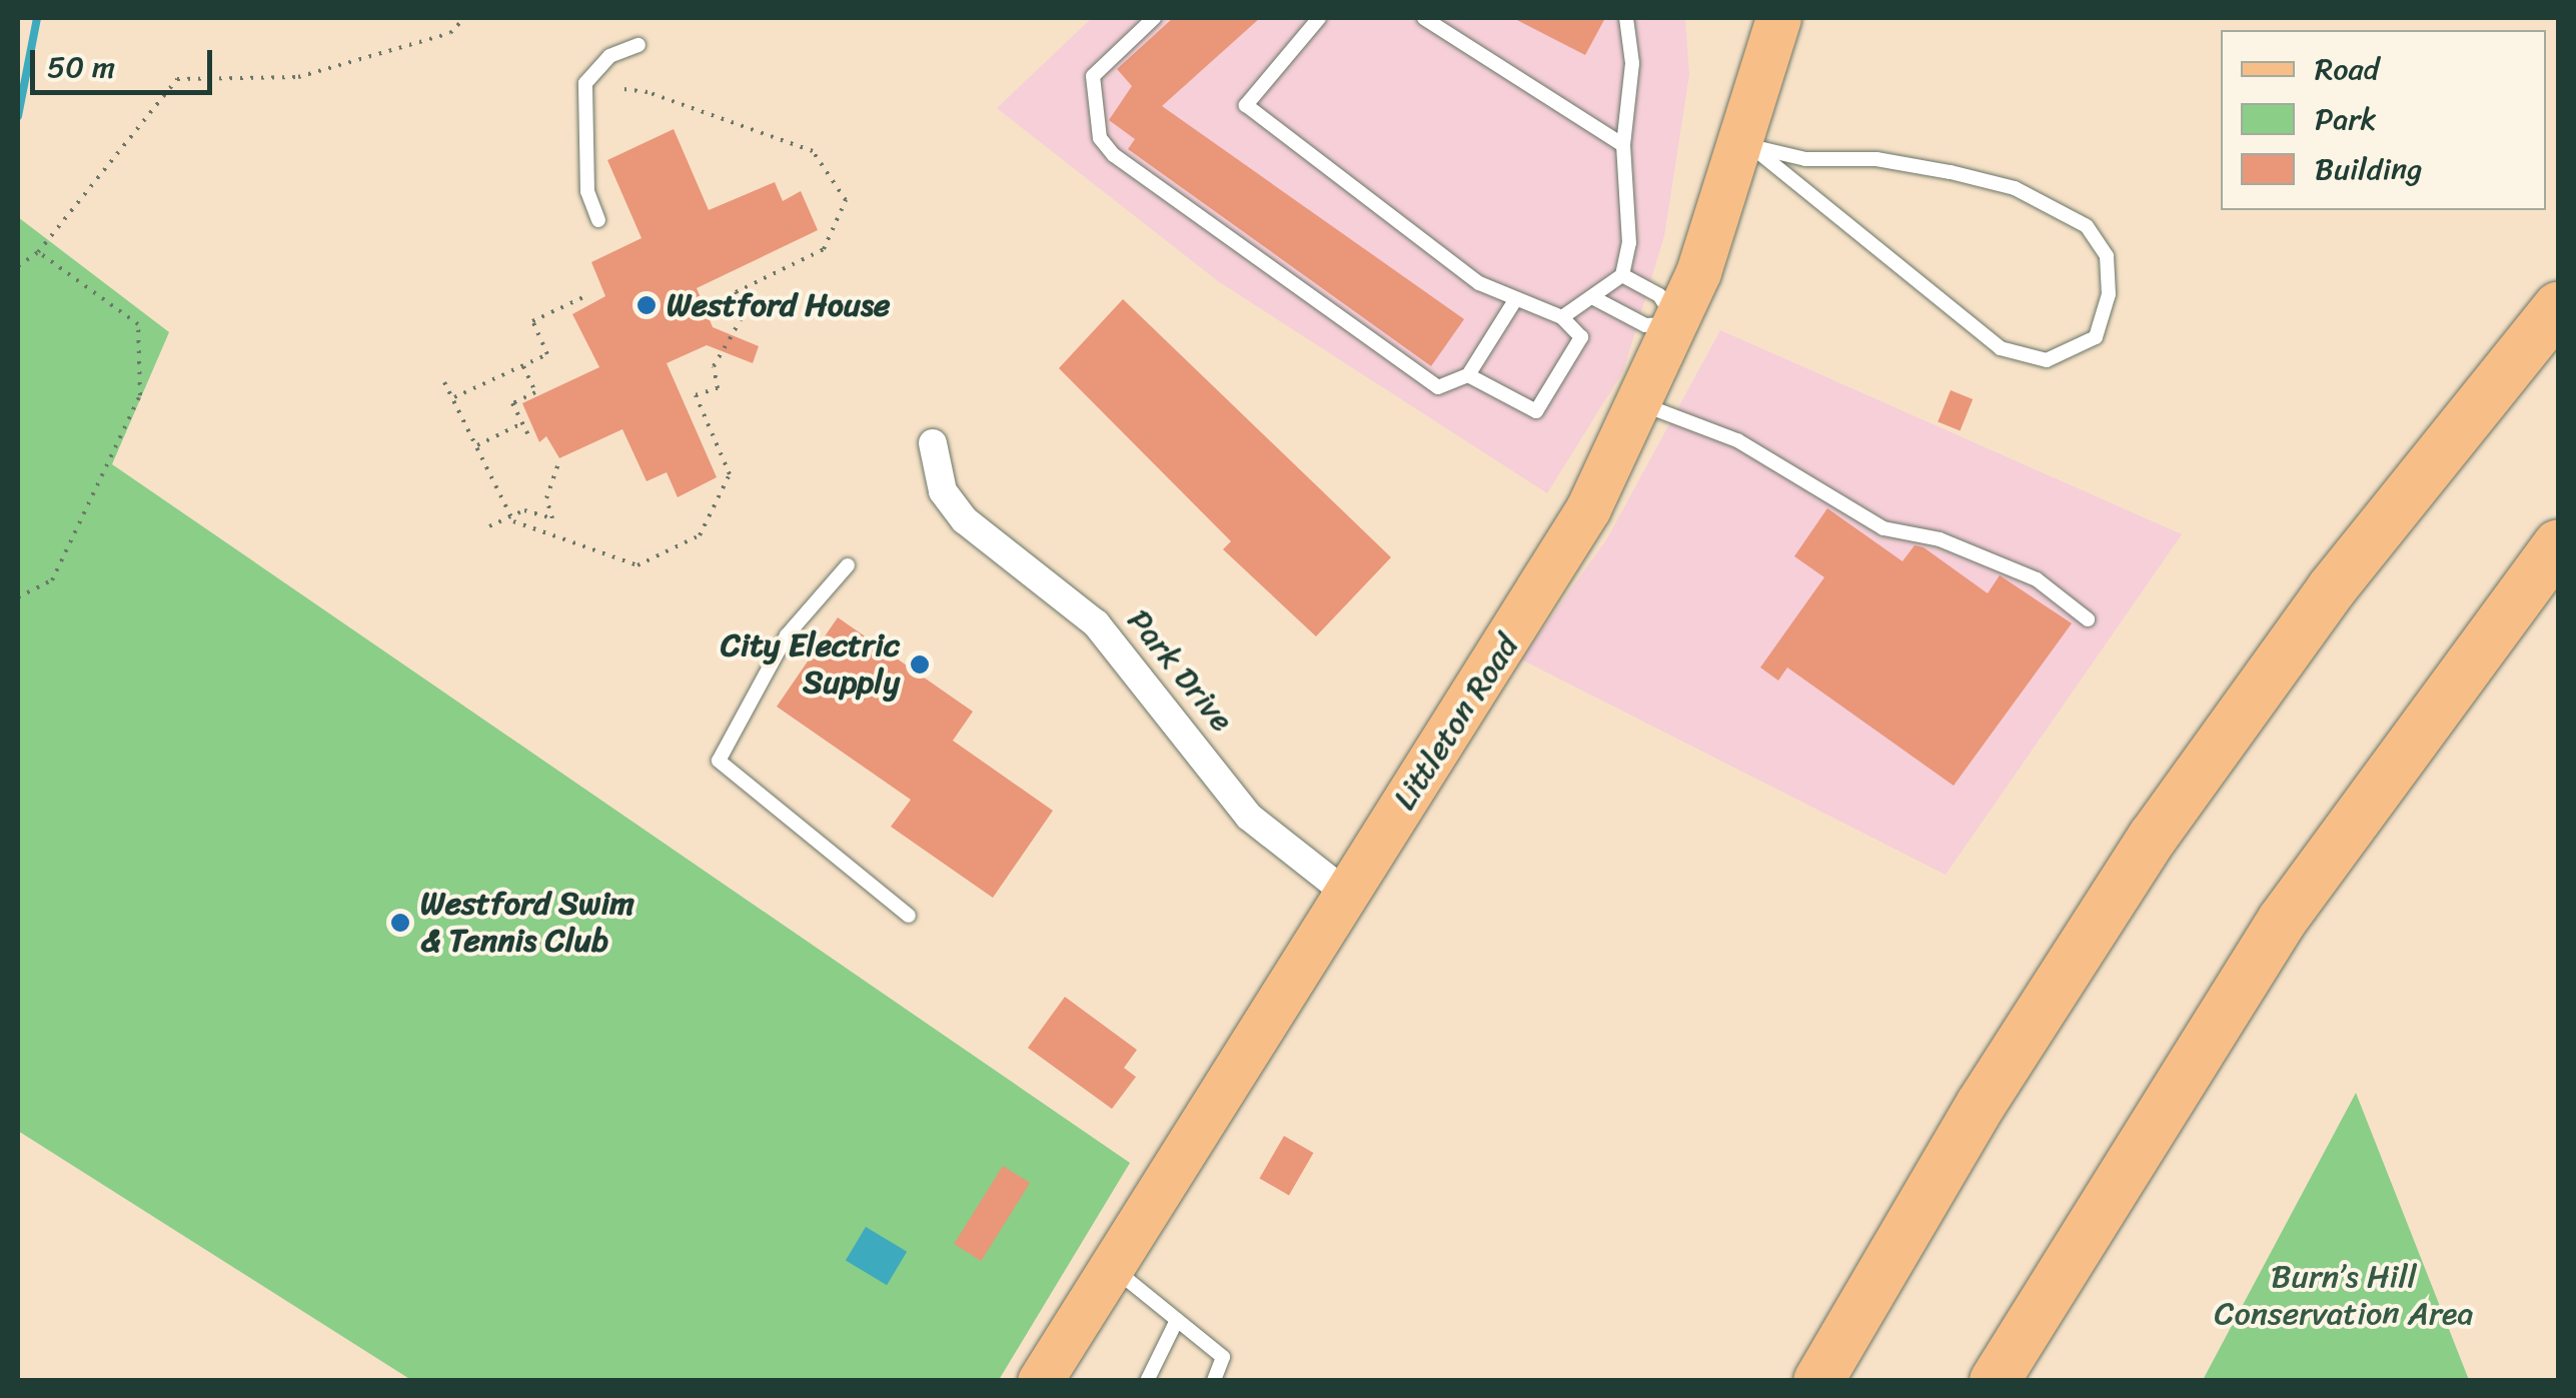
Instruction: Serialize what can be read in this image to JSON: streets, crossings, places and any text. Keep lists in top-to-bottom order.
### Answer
{
  "streets": {
    "main road": ["Littleton Road"],
    "street": ["Park Drive"]
  },
  "crossings": [
    ["Park Drive", "Littleton Road"]
  ],
  "parks": ["Burn’s Hill Conservation Area"],
  "places": ["Westford House", "City Electric Supply", "Westford Swim & Tennis Club"],
  "legend": ["Road", "Park", "Building"],
  "scale_bar": "50 m"
}
